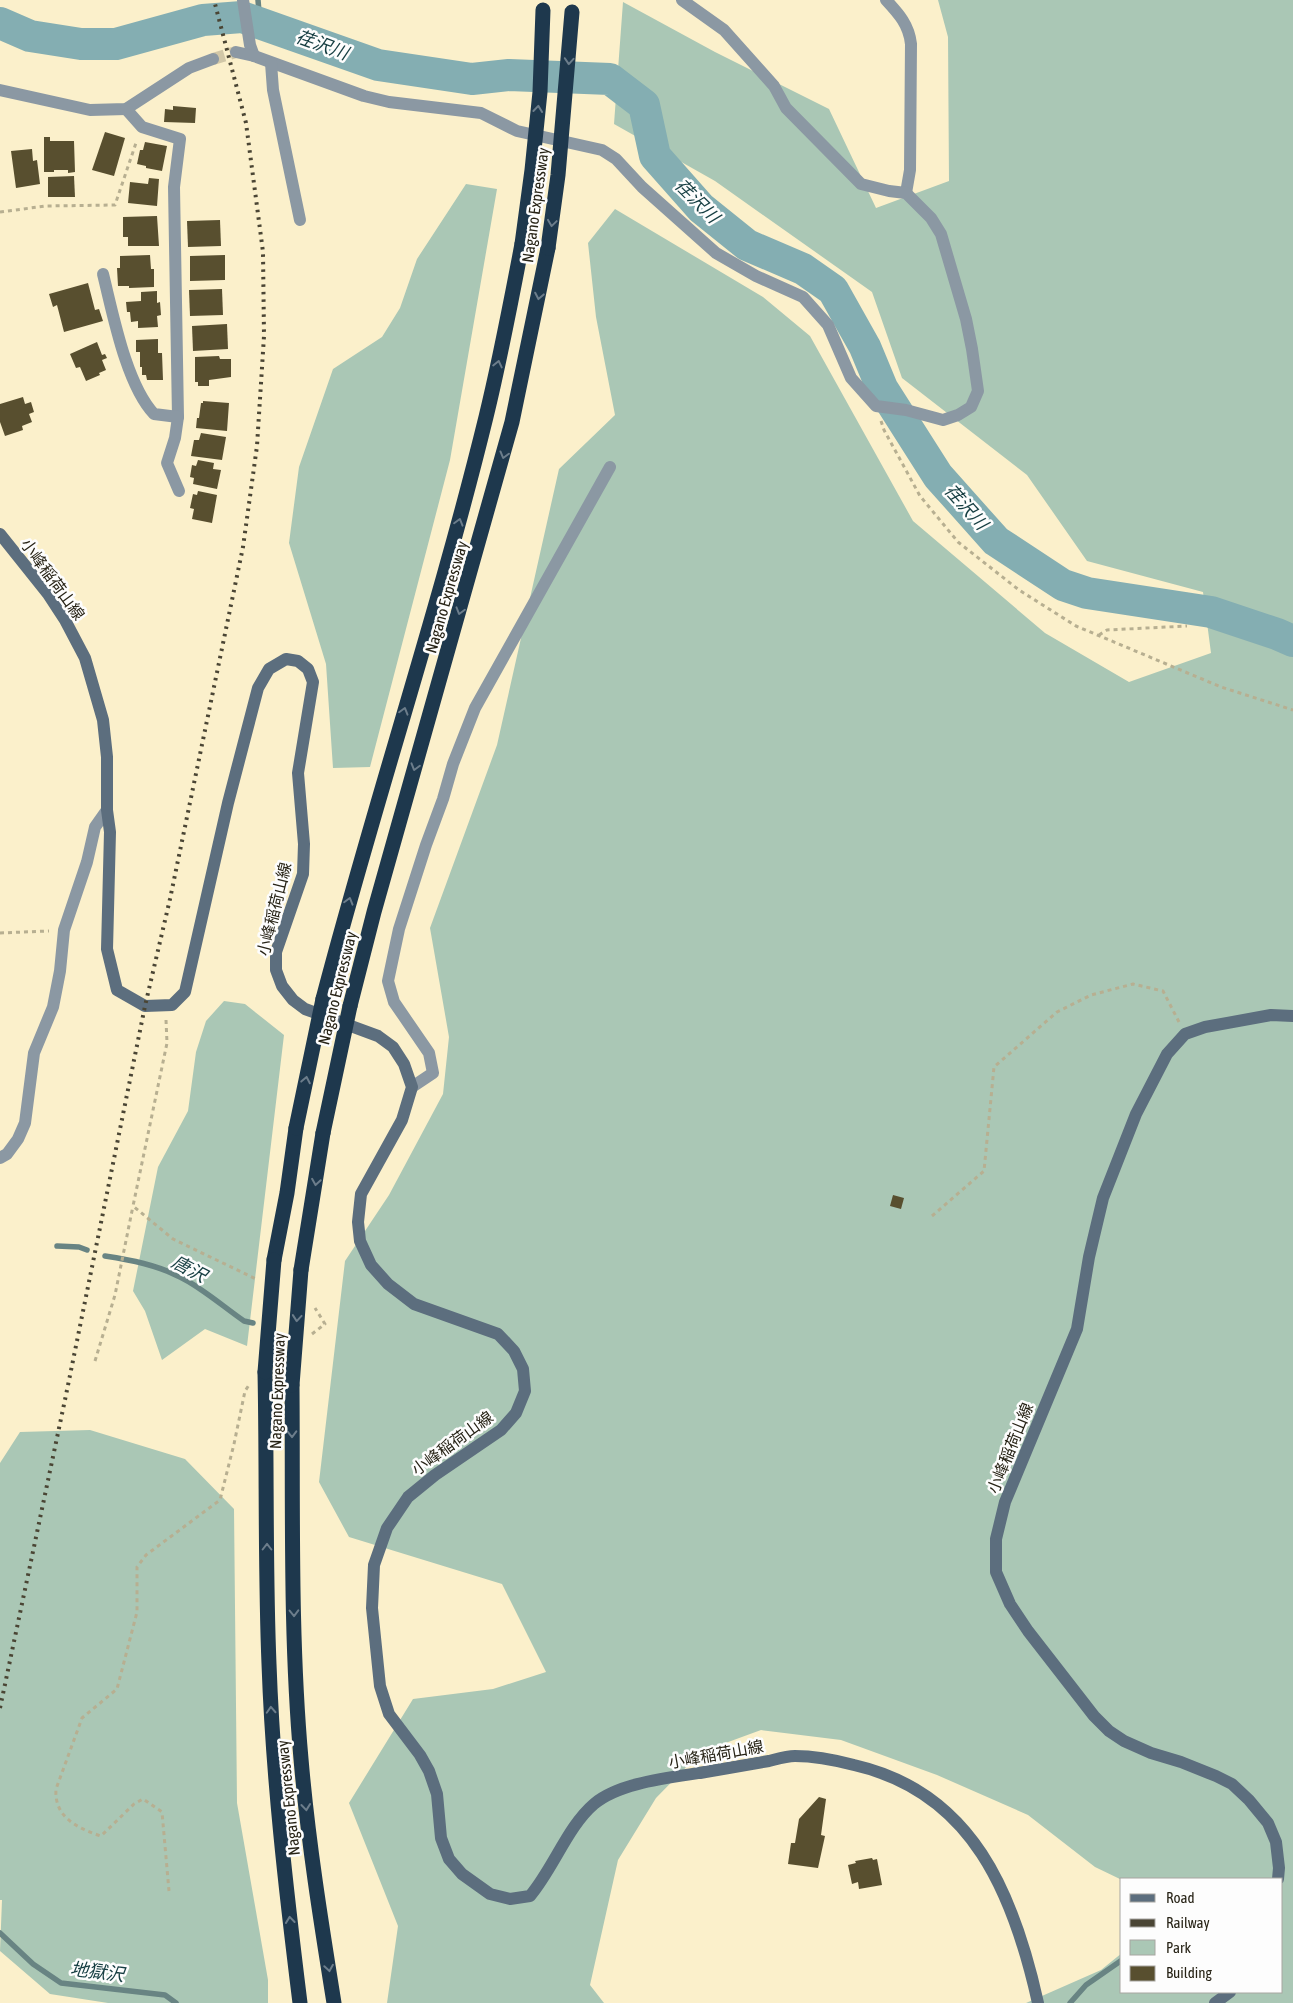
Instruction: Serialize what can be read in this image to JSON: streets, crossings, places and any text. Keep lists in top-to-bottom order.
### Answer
{
  "streets": {
    "highway": ["Nagano Expressway"],
    "main road": ["小峰稲荷山線"]
  },
  "water": ["荏沢川", "唐沢", "地獄沢"],
  "legend": [
    "Road",
    "Railway",
    "Park",
    "Building"
  ]
}
